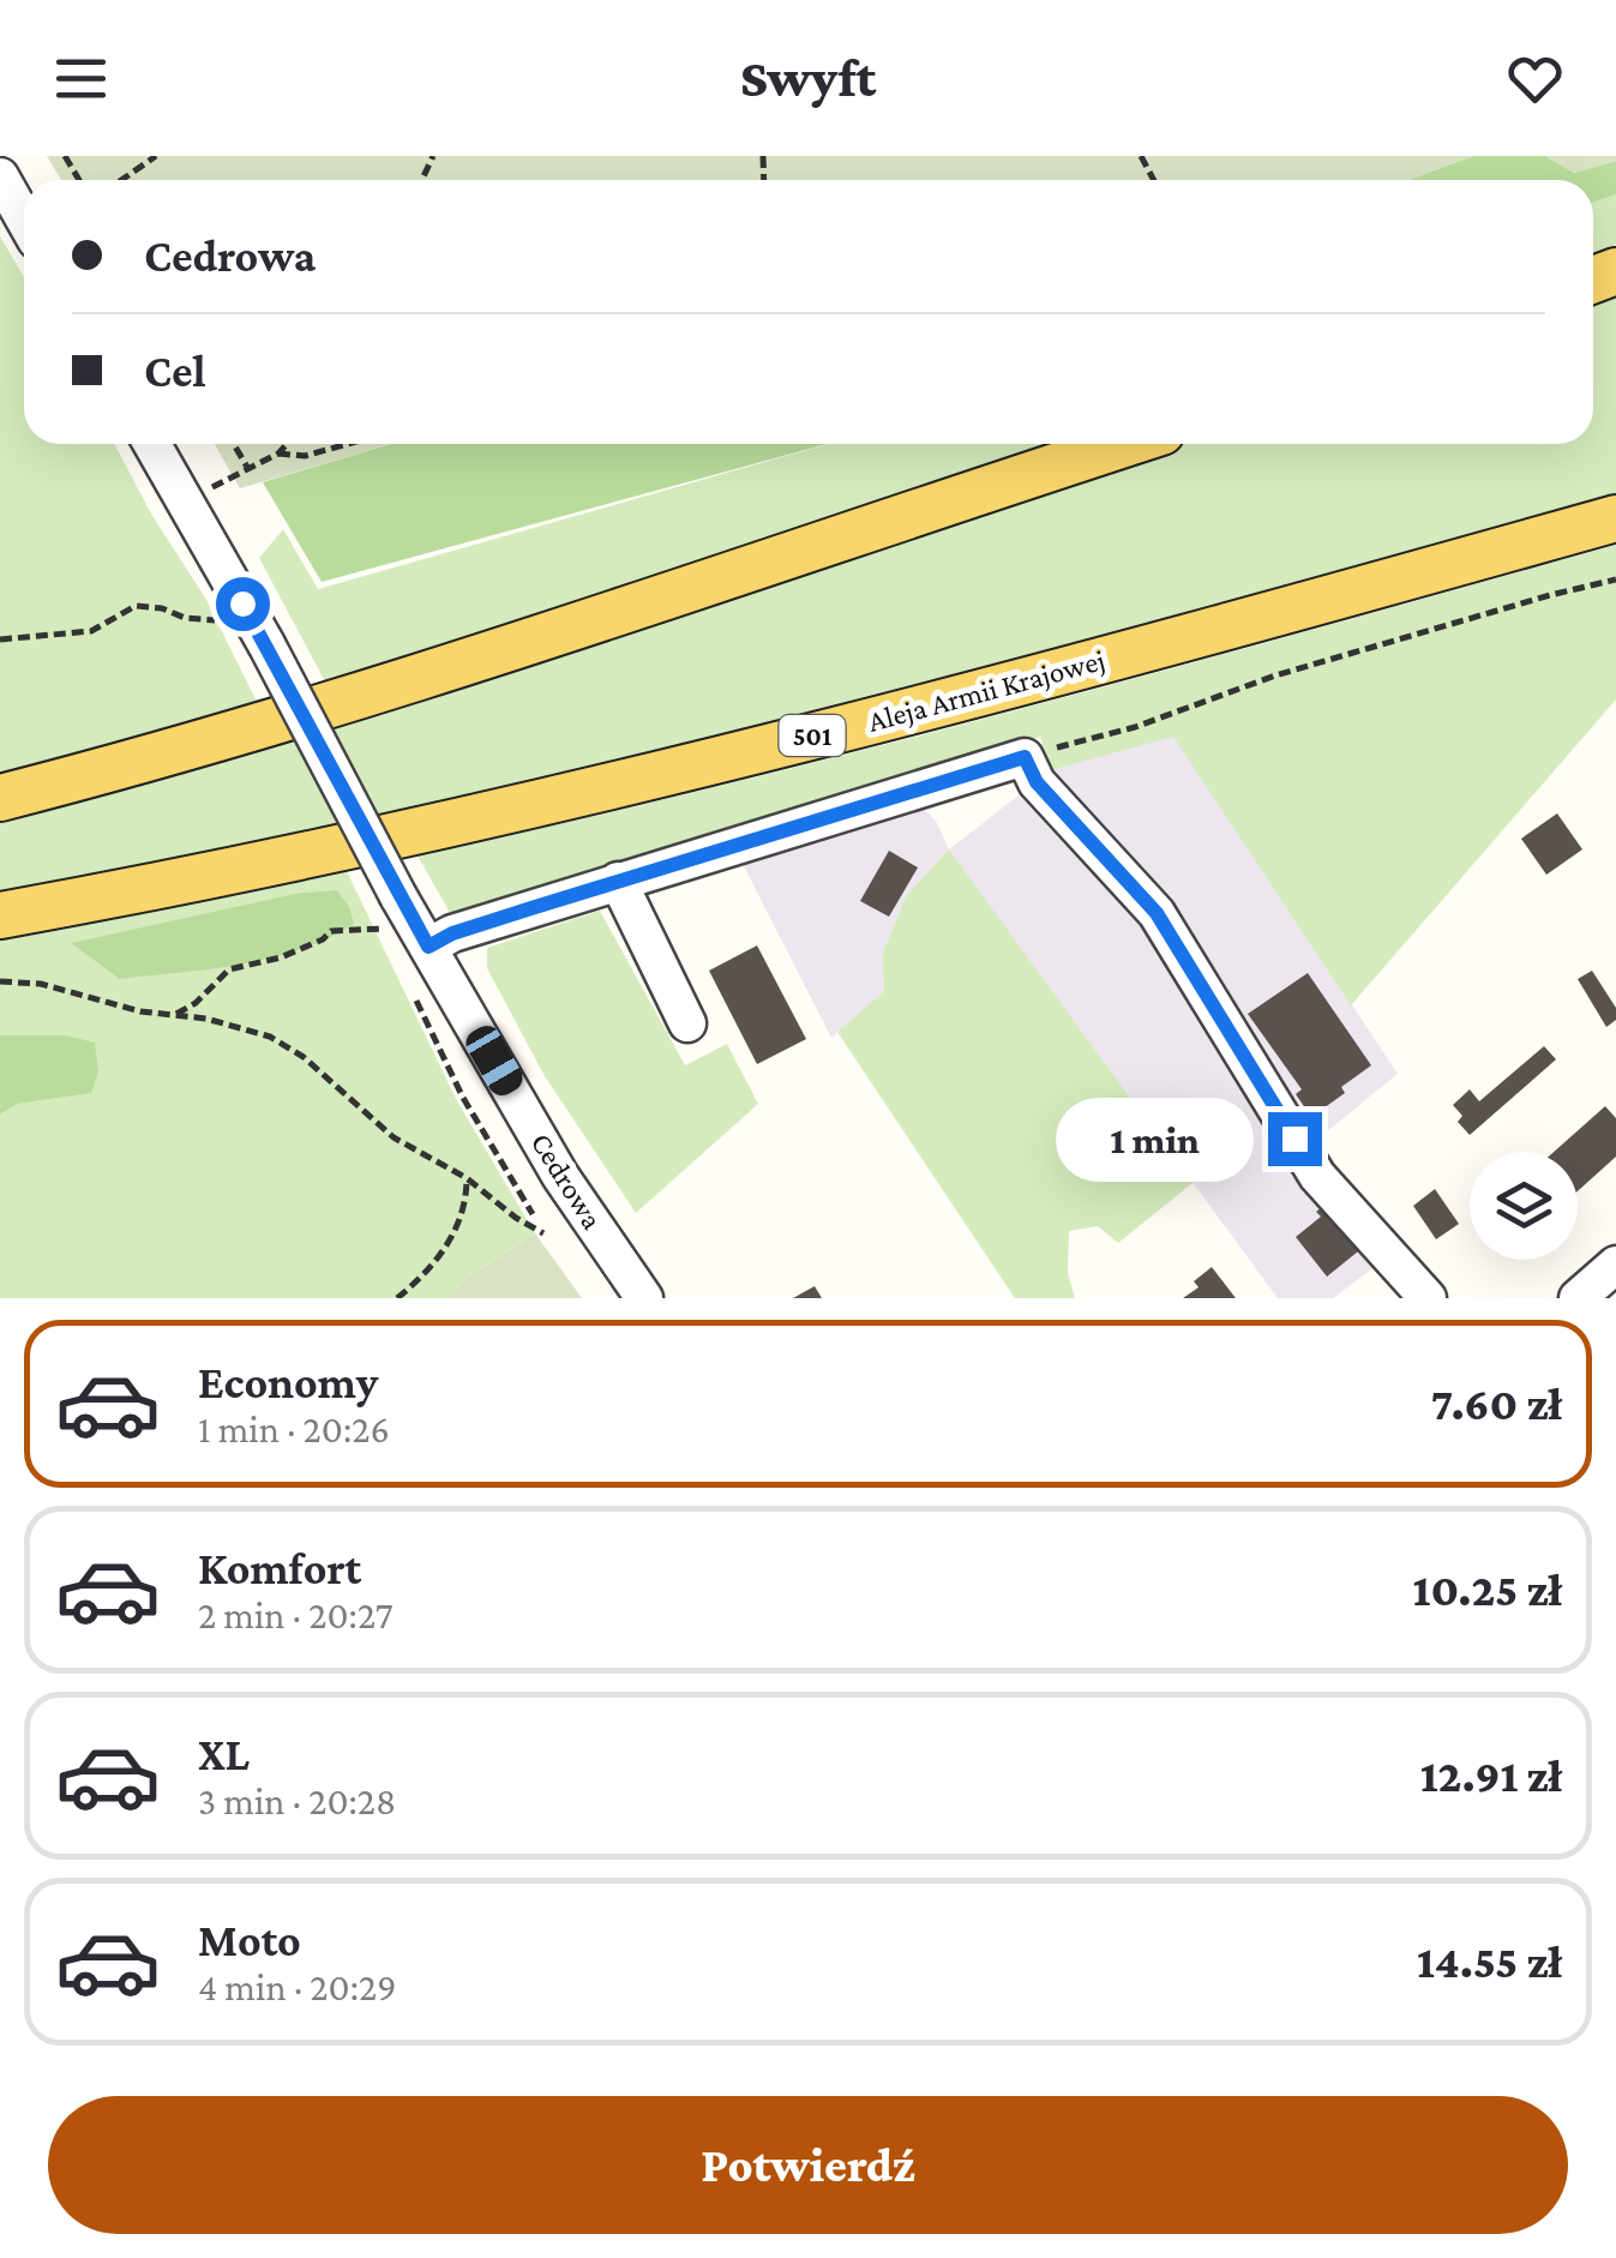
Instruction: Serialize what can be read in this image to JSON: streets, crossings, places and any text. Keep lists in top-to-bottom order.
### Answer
{
  "streets": {
    "main road": ["Aleja Armii Krajowej", "501"],
    "street": ["Cedrowa"]
  },
  "page": {
    "header": "Swyft",
    "banner": ["Cedrowa", "Cel"],
    "bubble": "1 min",
    "list": [
      {
        "name": "Economy",
        "note": "1 min · 20:26",
        "value": "7.60 zł"
      },
      {
        "name": "Komfort",
        "note": "2 min · 20:27",
        "value": "10.25 zł"
      },
      {
        "name": "XL",
        "note": "3 min · 20:28",
        "value": "12.91 zł"
      },
      {
        "name": "Moto",
        "note": "4 min · 20:29",
        "value": "14.55 zł"
      }
    ],
    "buttons": "Potwierdź"
  }
}
